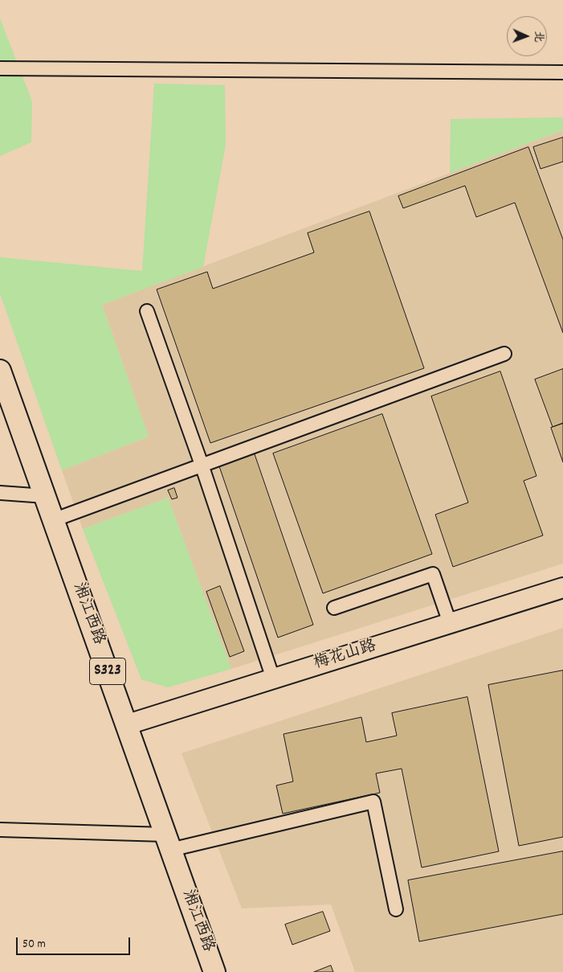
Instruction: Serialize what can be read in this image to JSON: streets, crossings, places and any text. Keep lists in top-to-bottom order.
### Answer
{
  "streets": {
    "main road": ["湘江西路", "S323"],
    "street": ["梅花山路"]
  },
  "crossings": [
    ["湘江西路", "梅花山路"]
  ],
  "scale_bar": "50 m",
  "north": "right"
}
